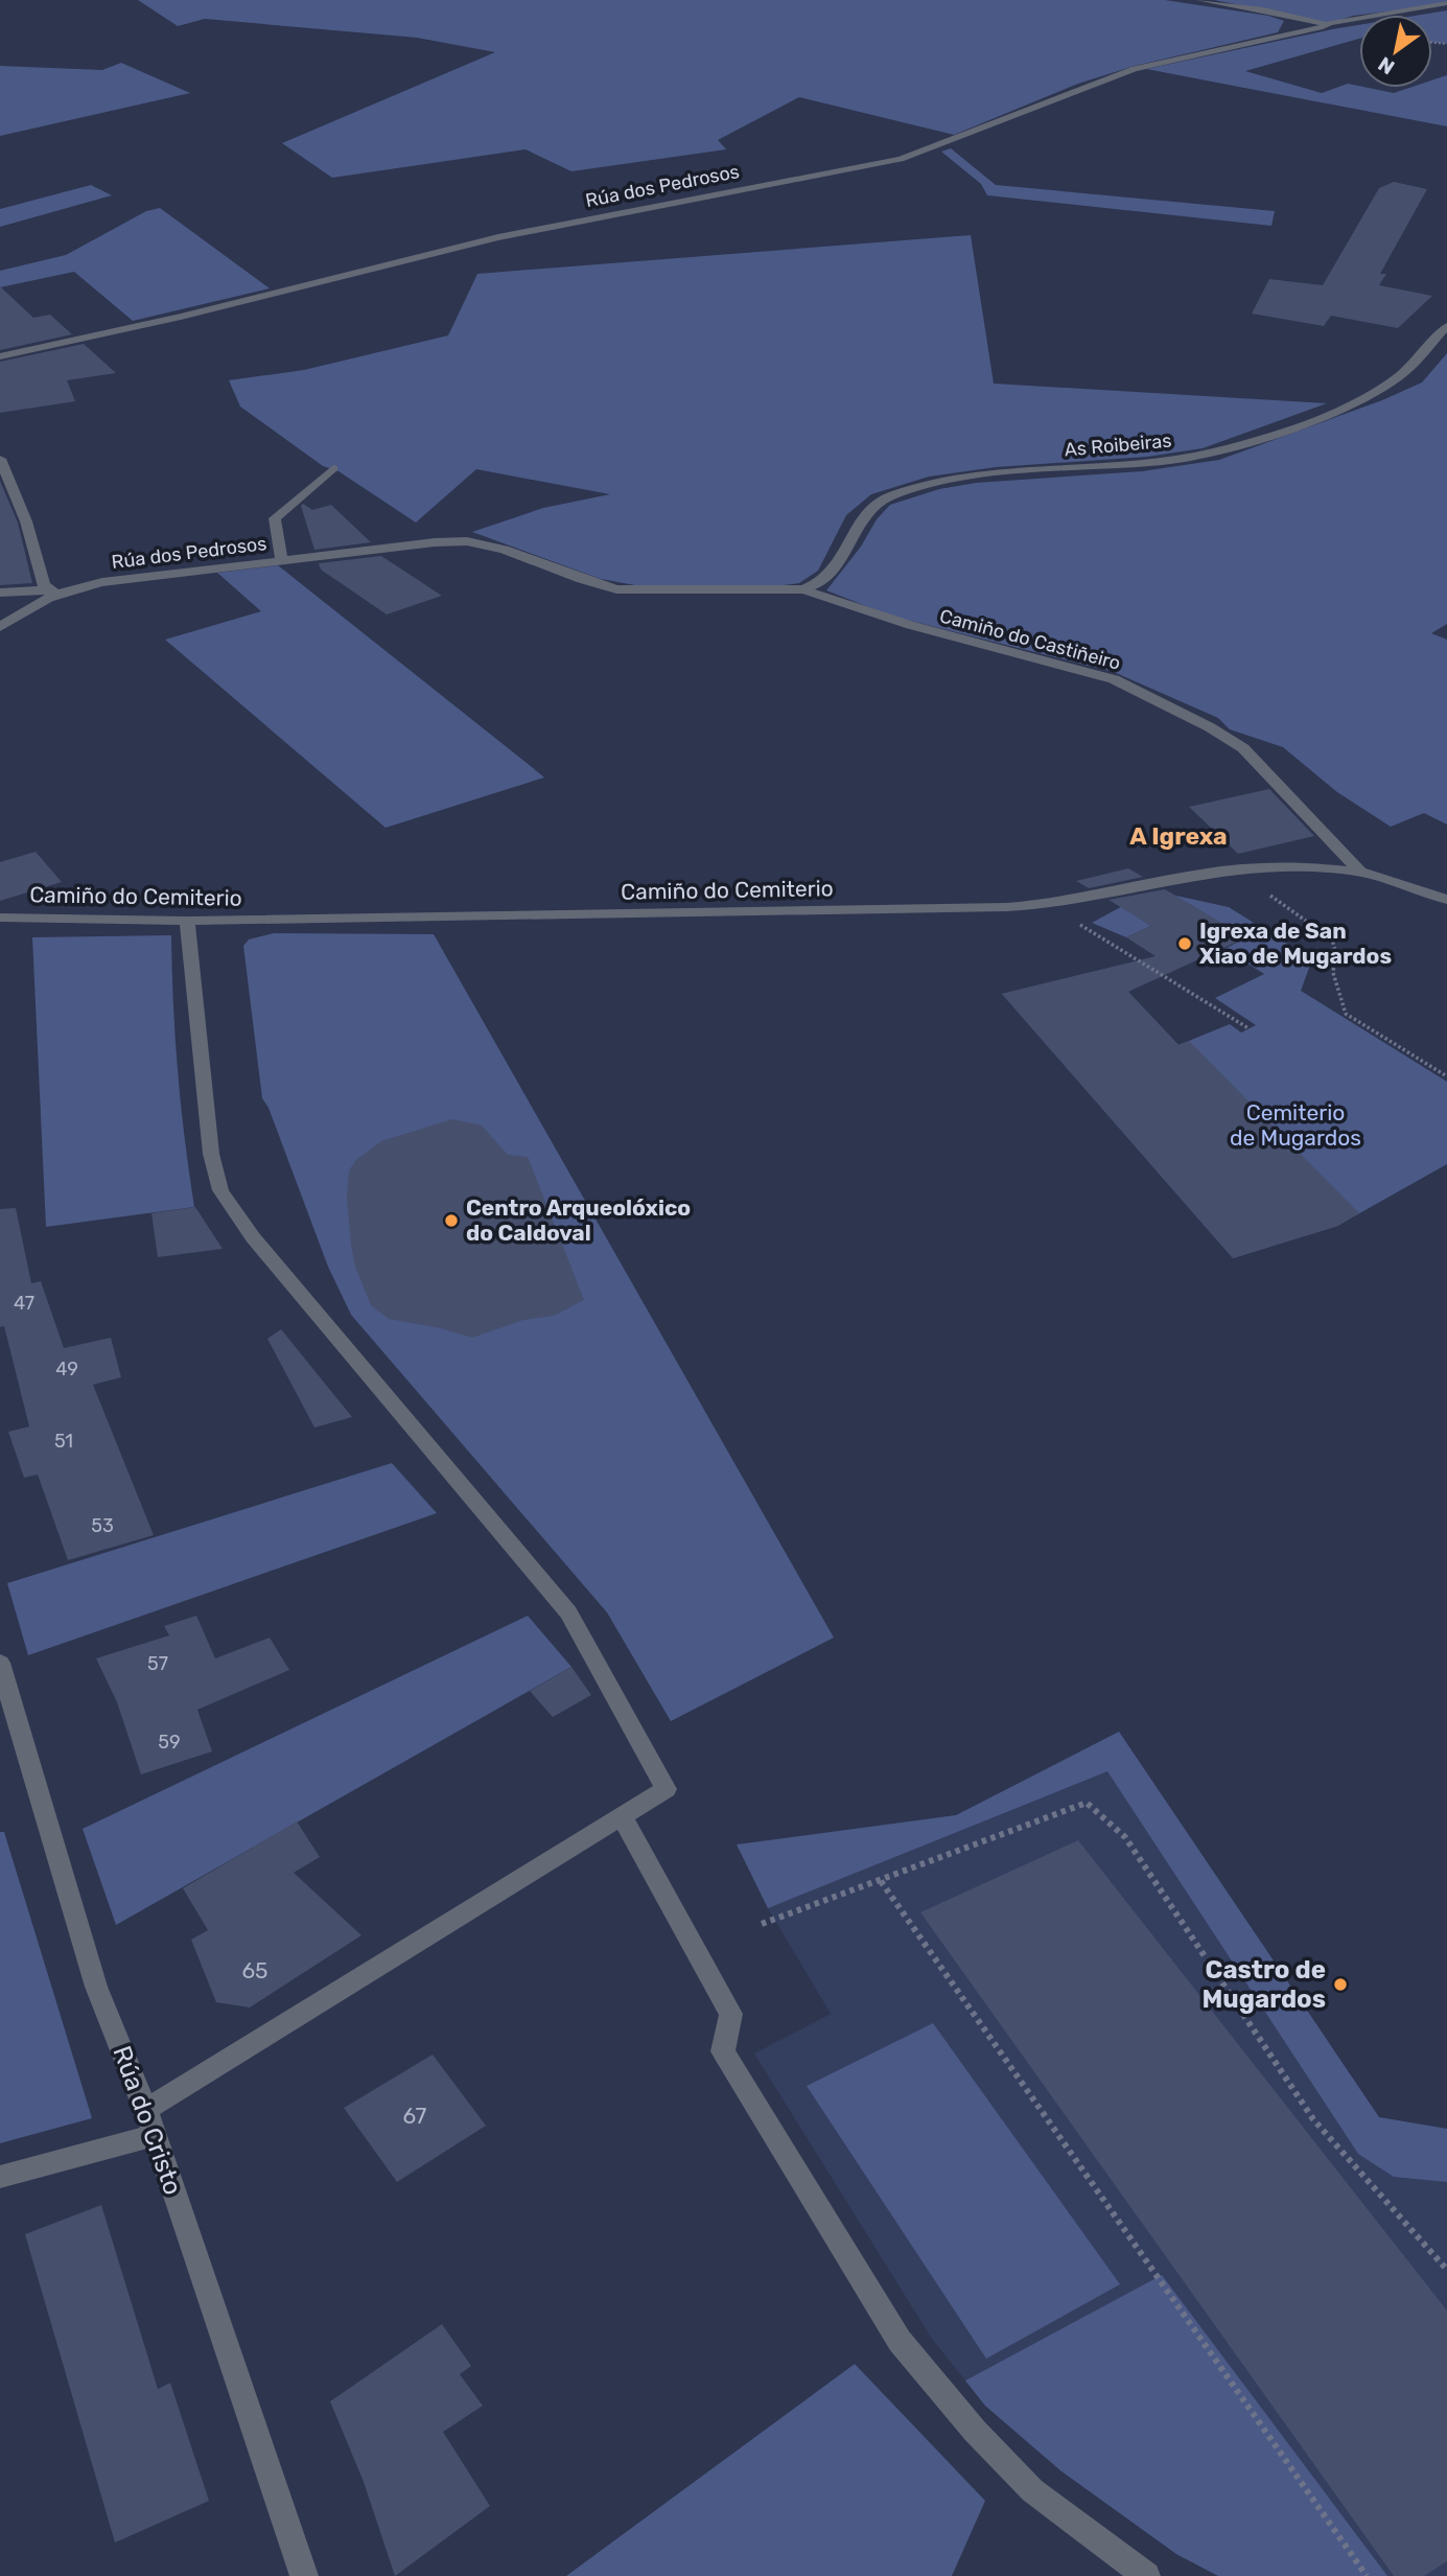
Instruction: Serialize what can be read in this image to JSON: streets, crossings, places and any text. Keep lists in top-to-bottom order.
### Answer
{
  "streets": {
    "street": [
      "Rúa dos Pedrosos",
      "As Roibeiras",
      "Camiño do Castiñeiro",
      "Camiño do Cemiterio",
      "Rúa do Cristo"
    ]
  },
  "crossings": [
    ["Rúa dos Pedrosos", "As Roibeiras"],
    ["Rúa dos Pedrosos", "Camiño do Castiñeiro"],
    ["As Roibeiras", "Camiño do Castiñeiro"],
    ["Camiño do Castiñeiro", "Camiño do Cemiterio"]
  ],
  "districts": ["A Igrexa"],
  "parks": ["Cemiterio de Mugardos"],
  "places": ["Igrexa de San Xiao de Mugardos", "Centro Arqueolóxico do Caldoval", "Castro de Mugardos"],
  "house_numbers": [
    "47",
    "49",
    "51",
    "53",
    "57",
    "59",
    "65",
    "67"
  ],
  "north": "bottom left"
}
